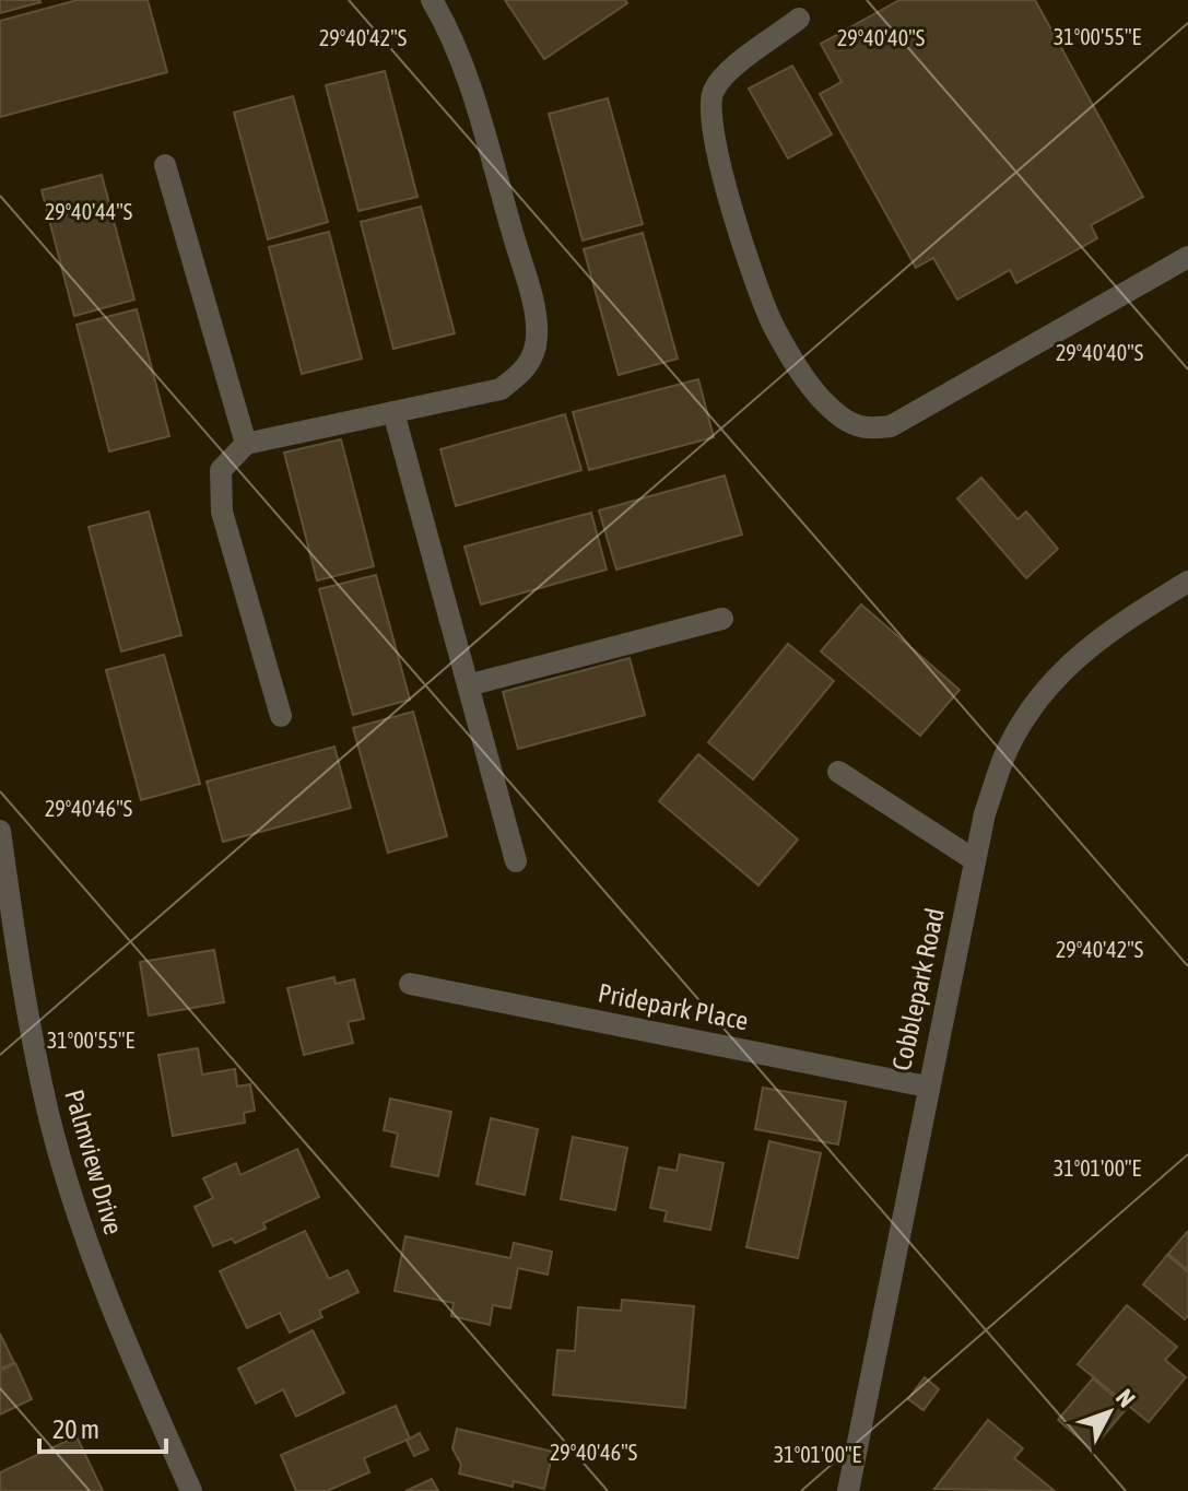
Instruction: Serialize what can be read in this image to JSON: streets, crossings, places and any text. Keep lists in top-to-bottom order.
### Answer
{
  "streets": {
    "street": ["Cobblepark Road", "Pridepark Place", "Palmview Drive"]
  },
  "crossings": [
    ["Cobblepark Road", "Pridepark Place"]
  ],
  "scale_bar": "20 m",
  "north": "top right",
  "coordinates": [
    "31°00'55\"E",
    "29°40'42\"S",
    "29°40'40\"S",
    "29°40'44\"S",
    "29°40'46\"S",
    "31°01'00\"E"
  ]
}
